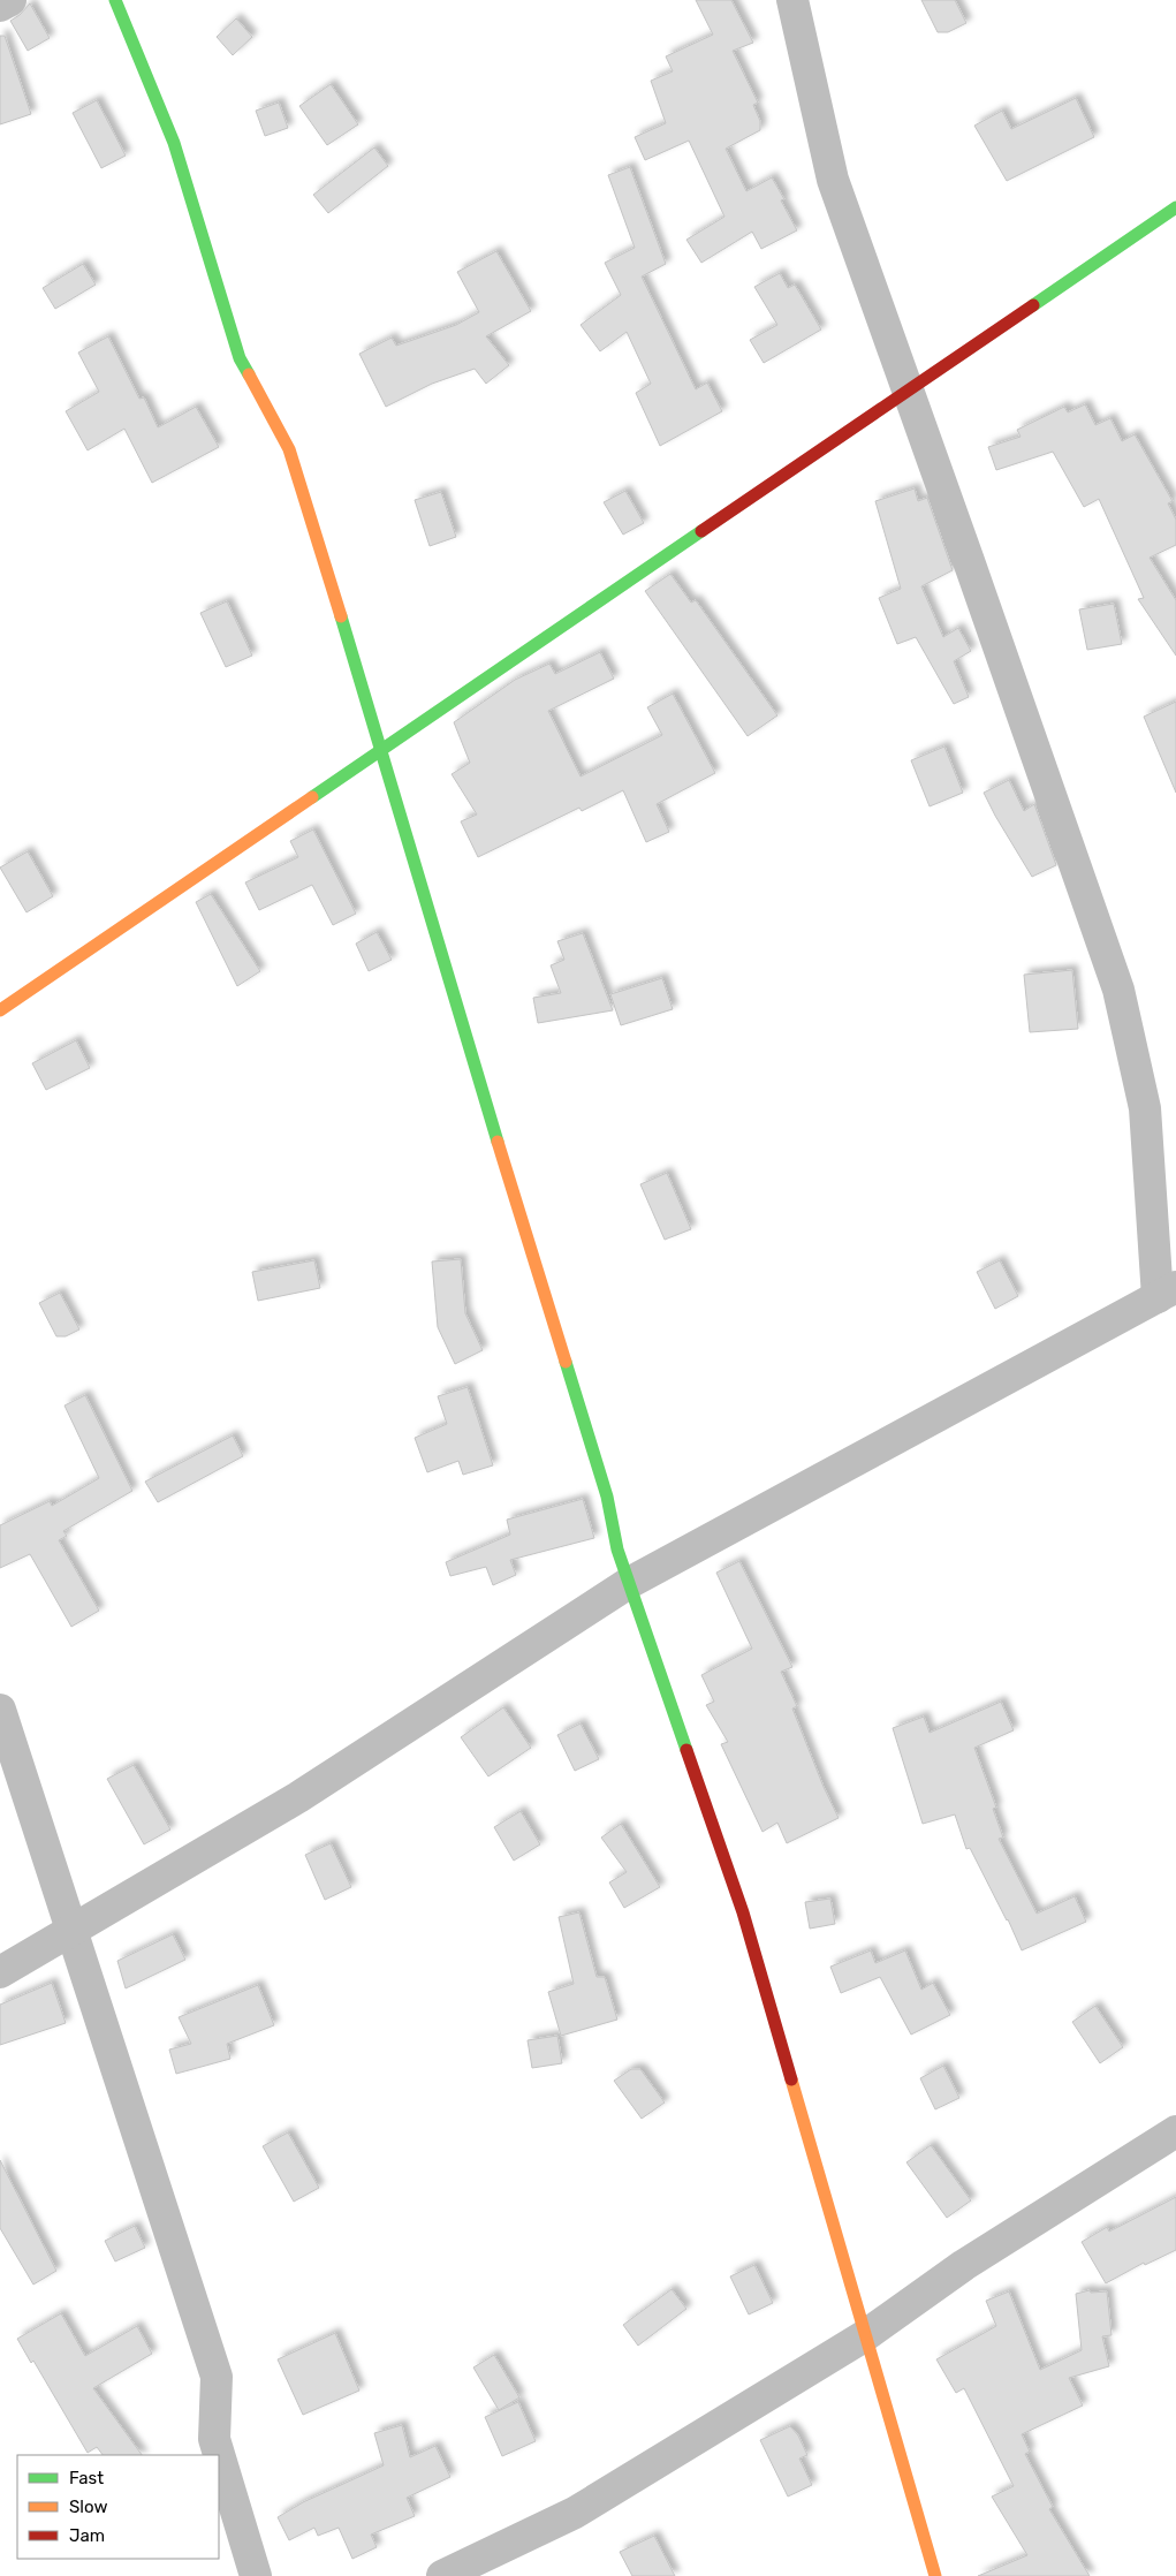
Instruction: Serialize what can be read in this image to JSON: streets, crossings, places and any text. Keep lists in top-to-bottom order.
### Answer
{
  "legend": ["Fast", "Slow", "Jam"]
}
